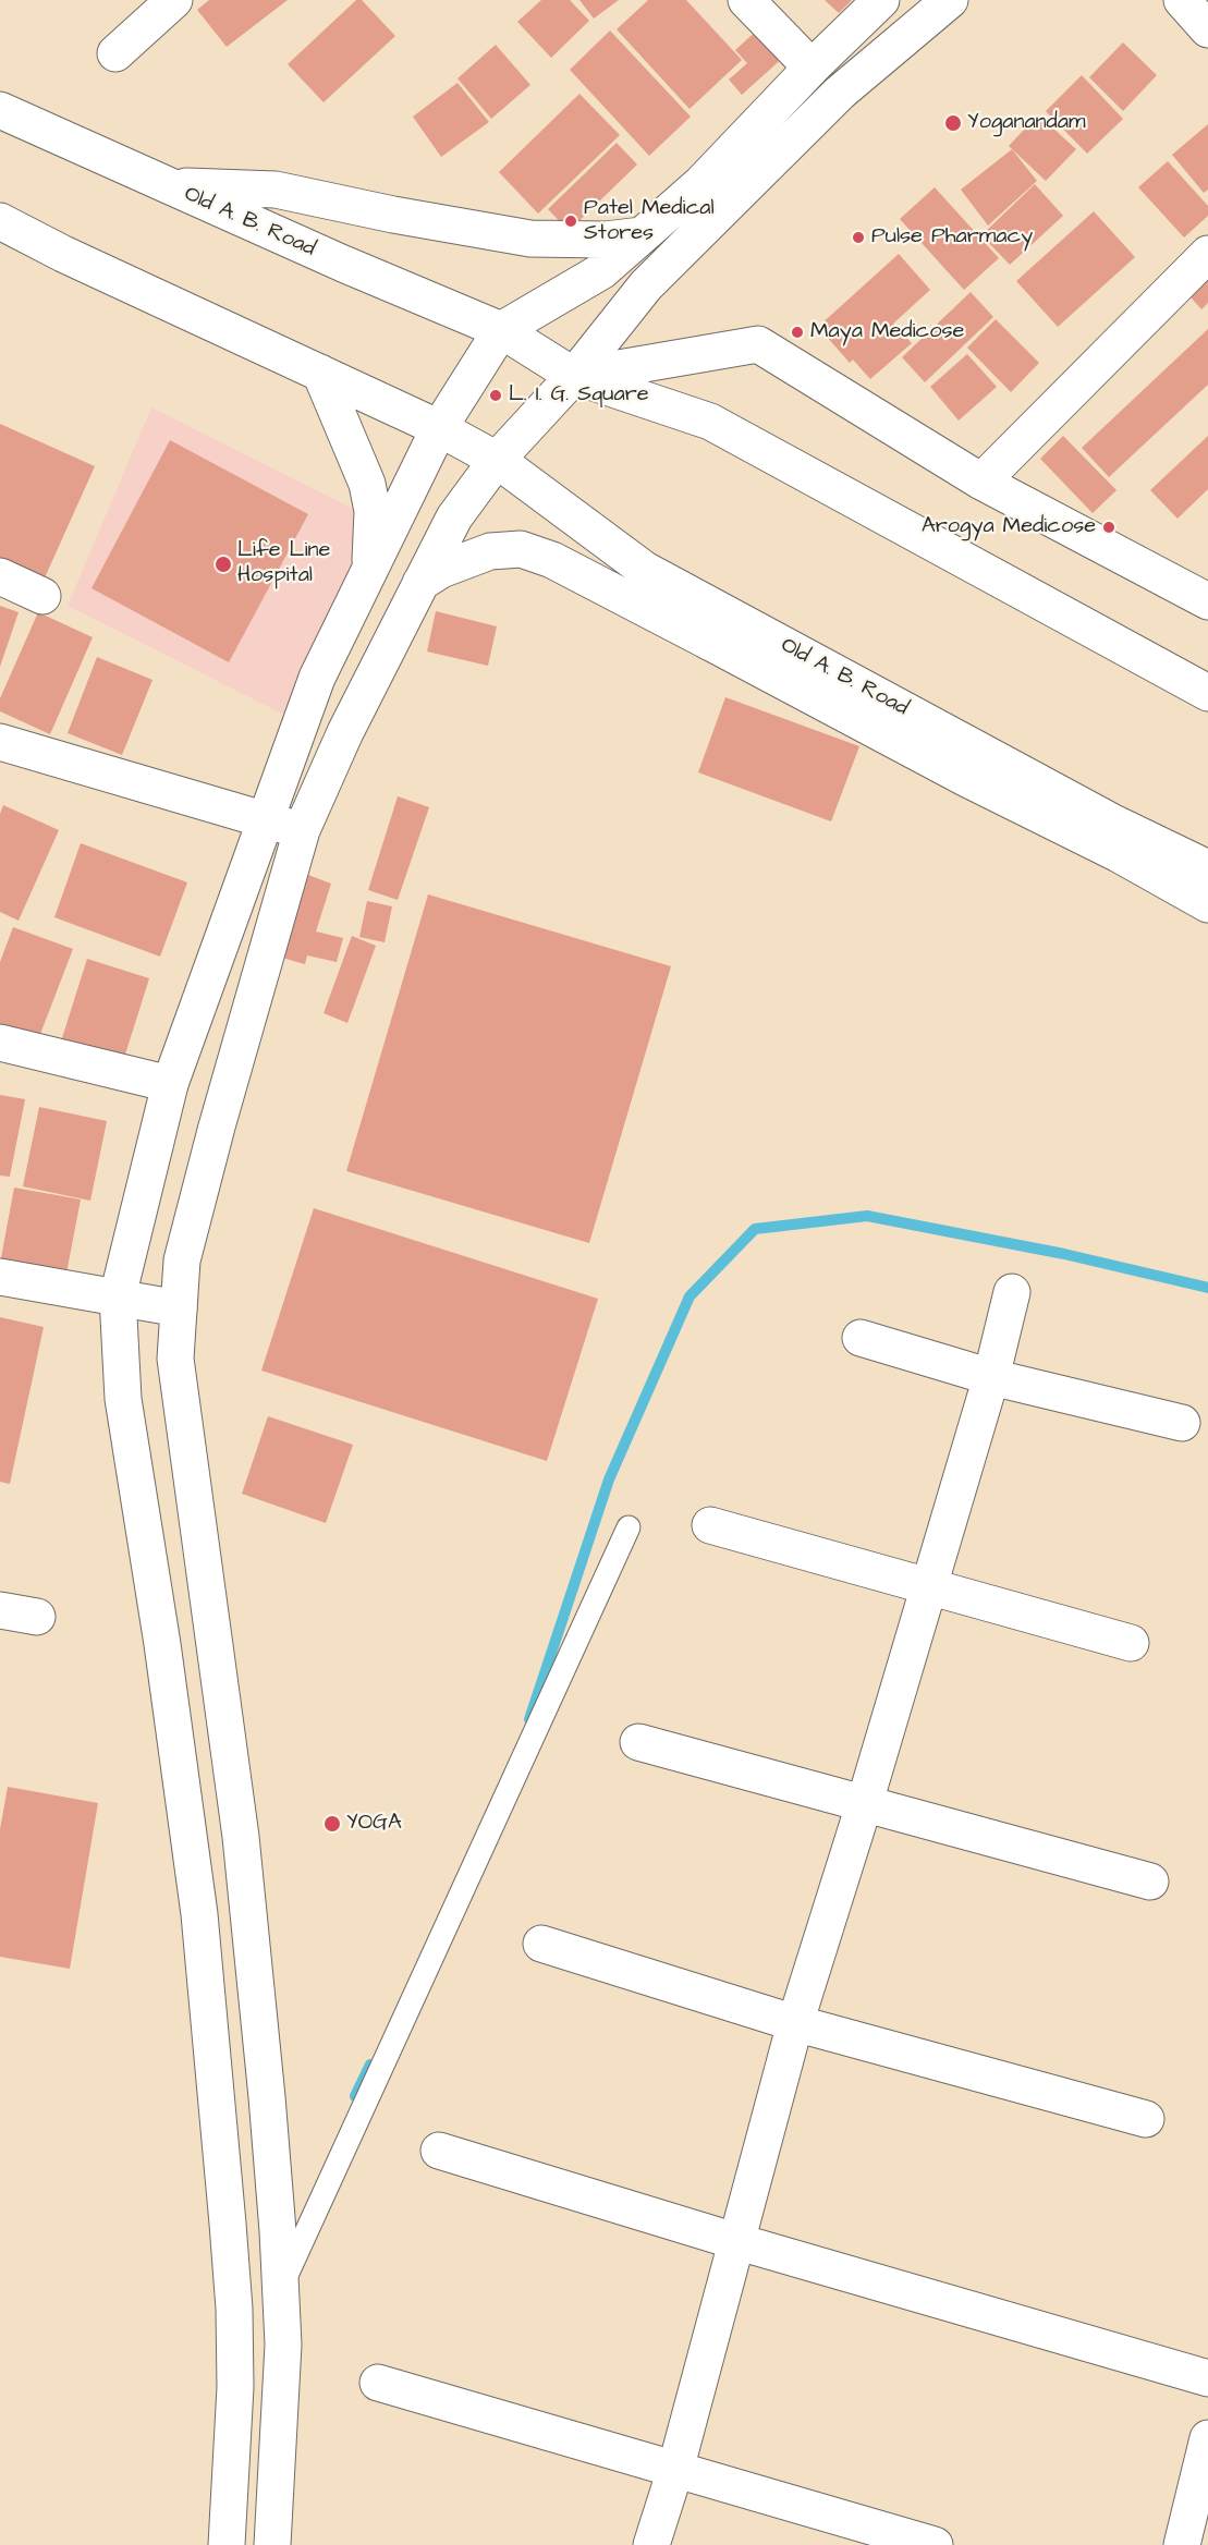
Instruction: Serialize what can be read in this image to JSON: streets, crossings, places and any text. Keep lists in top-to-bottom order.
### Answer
{
  "streets": {
    "main road": ["Old A. B. Road"]
  },
  "places": [
    "Yoganandam",
    "Patel Medical Stores",
    "Pulse Pharmacy",
    "Maya Medicose",
    "L. I. G. Square",
    "Arogya Medicose",
    "Life Line Hospital",
    "YOGA"
  ]
}
